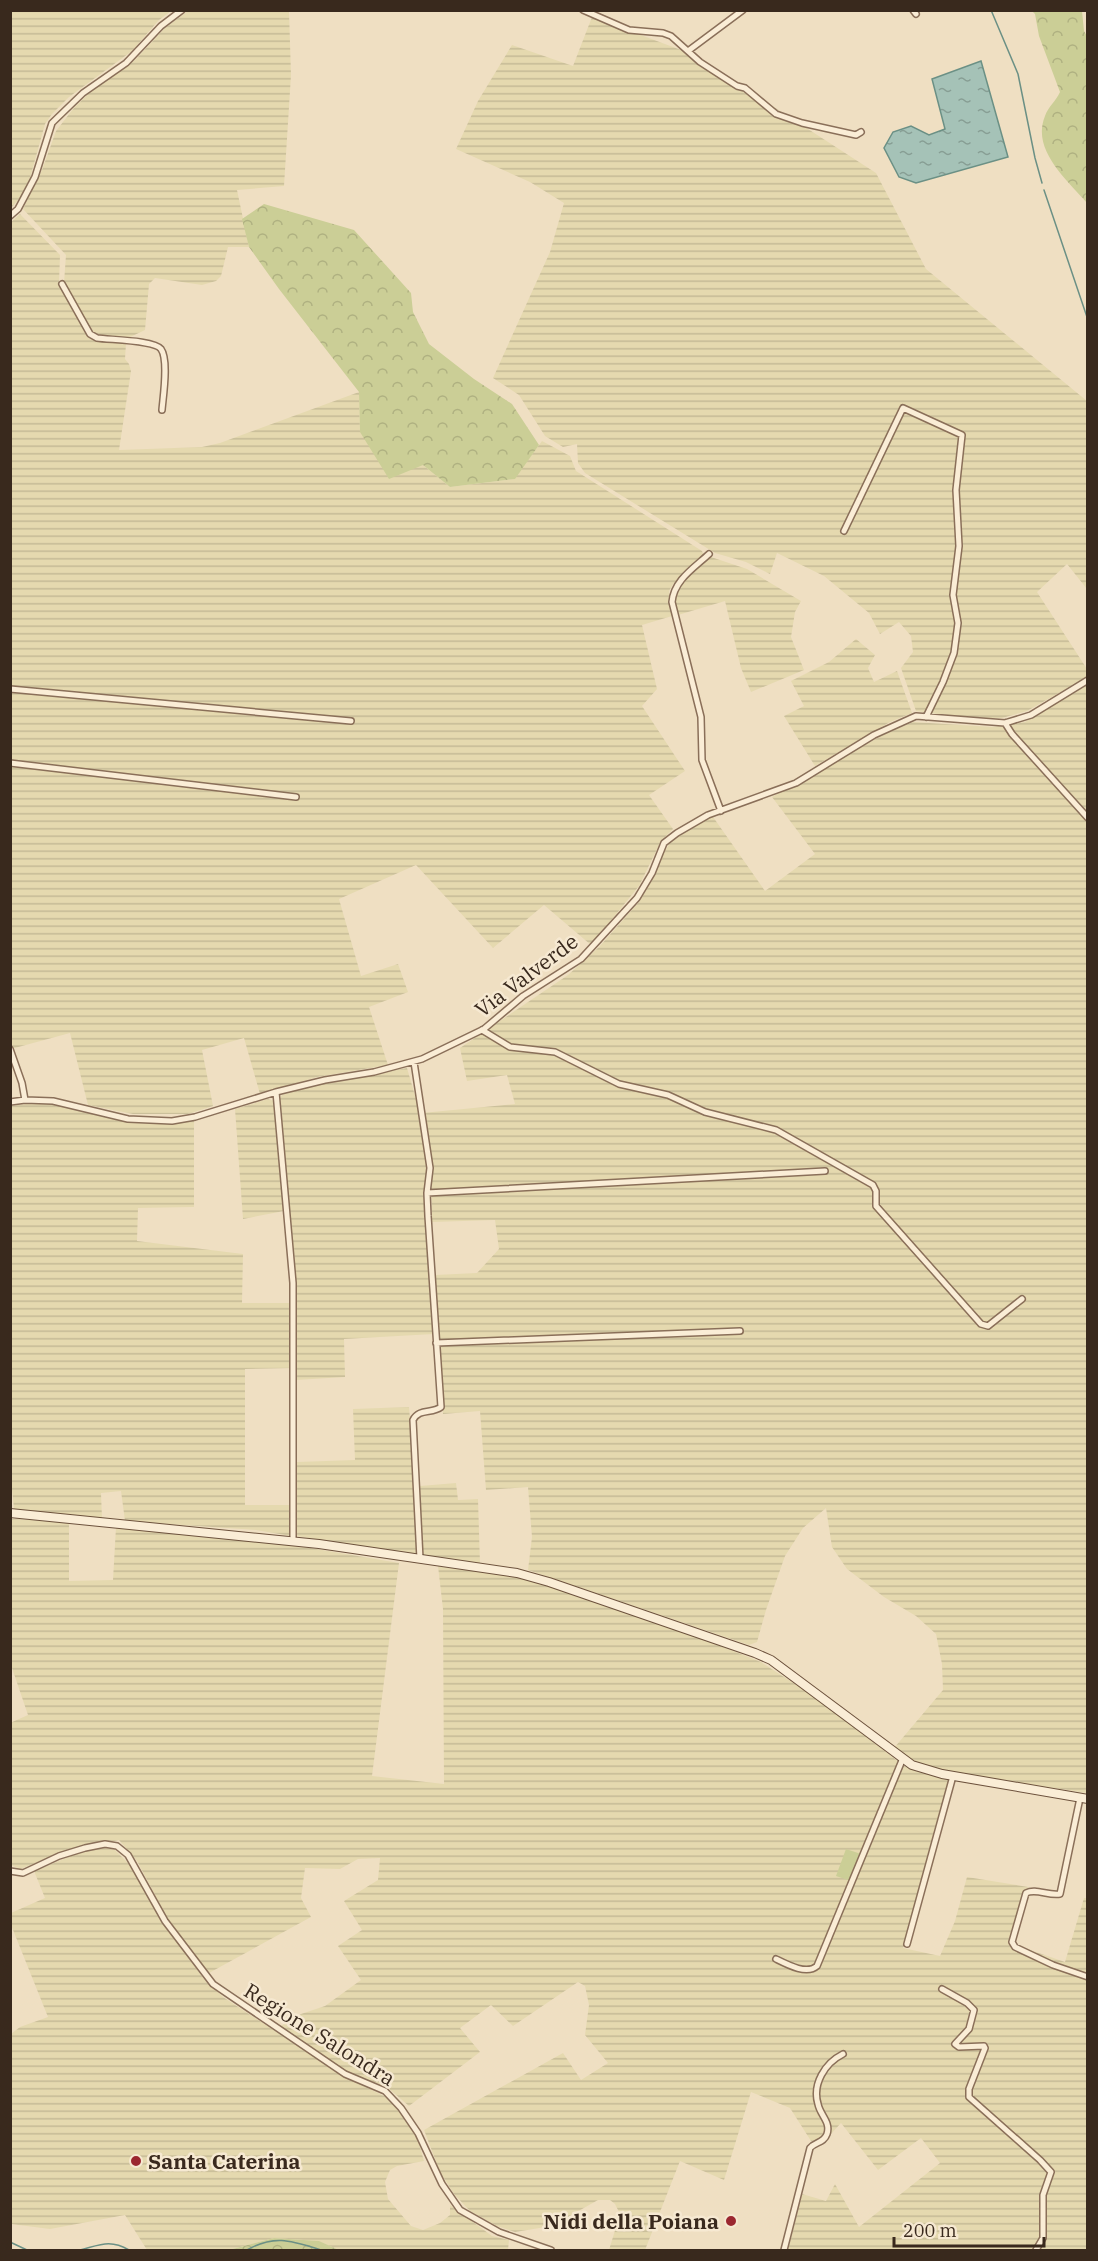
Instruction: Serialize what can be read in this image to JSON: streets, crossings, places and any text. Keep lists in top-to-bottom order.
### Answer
{
  "streets": {
    "street": ["Via Valverde", "Regione Salondra"]
  },
  "places": ["Santa Caterina", "Nidi della Poiana"],
  "scale_bar": "200 m"
}
